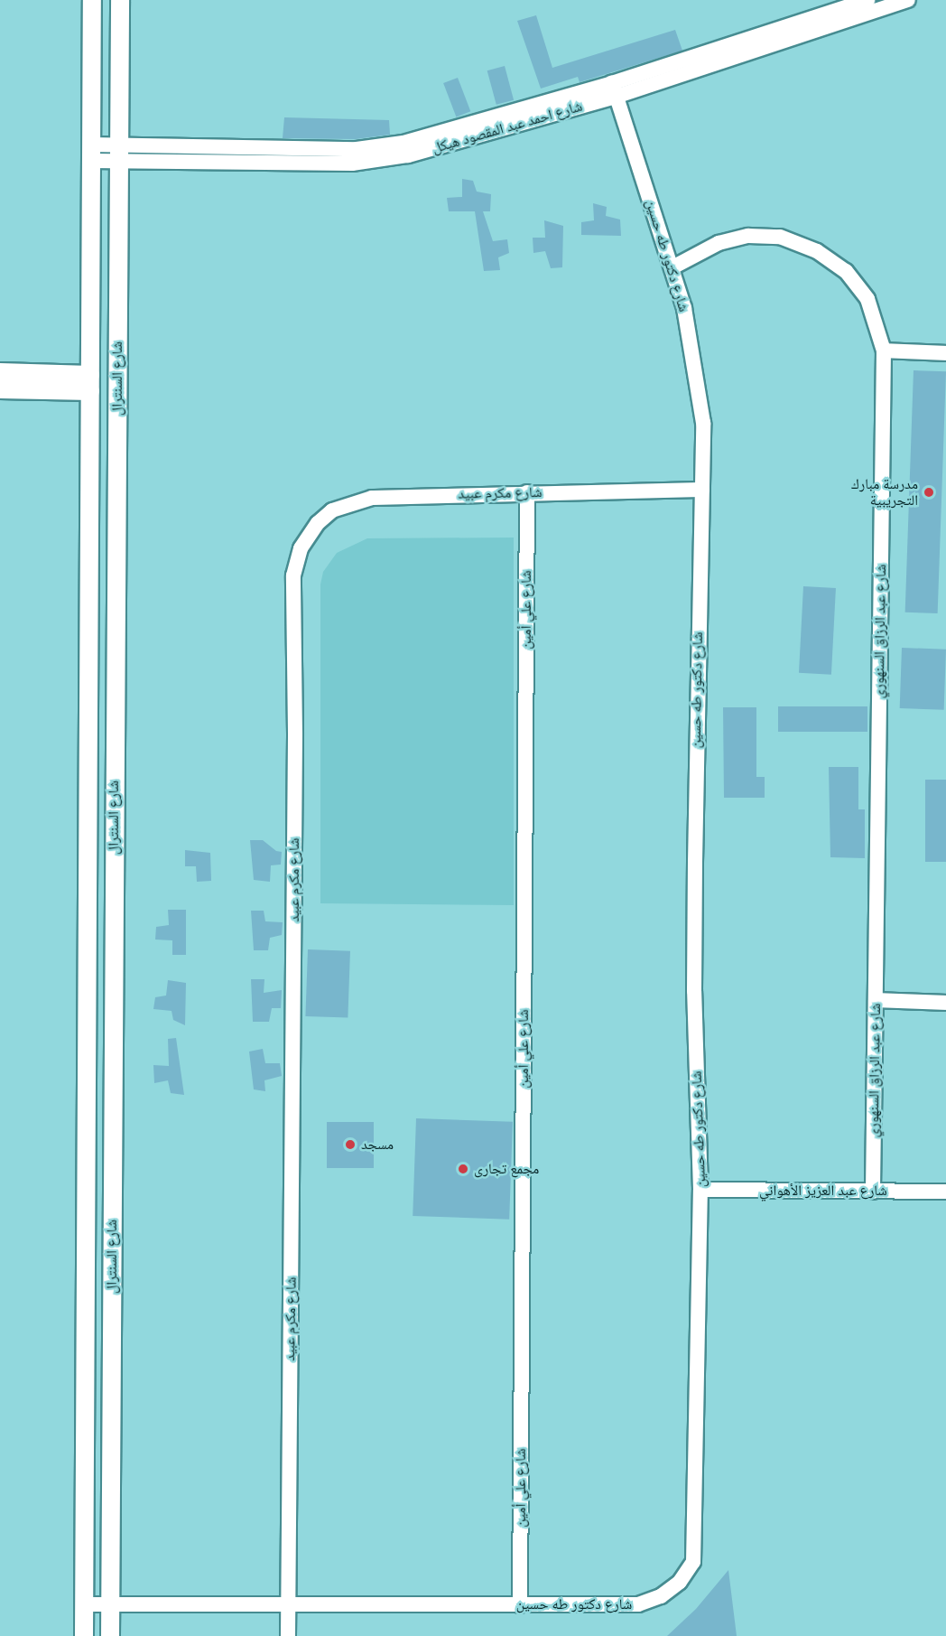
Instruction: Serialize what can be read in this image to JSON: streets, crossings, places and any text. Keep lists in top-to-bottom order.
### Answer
{
  "streets": {
    "street": [
      "شارع احمد عبد المقصود هيكل",
      "شارع دكتور طه حسين",
      "شارع السنترال",
      "شارع مكرم عبيد",
      "شارع علي أمين",
      "شارع عبد الرزاق السنهوري",
      "شارع عبد العزيز الأهواني"
    ]
  },
  "crossings": [
    ["شارع احمد عبد المقصود هيكل", "شارع دكتور طه حسين"],
    ["شارع احمد عبد المقصود هيكل", "شارع السنترال"],
    ["شارع دكتور طه حسين", "شارع السنترال"],
    ["شارع دكتور طه حسين", "شارع مكرم عبيد"],
    ["شارع دكتور طه حسين", "شارع علي أمين"],
    ["شارع دكتور طه حسين", "شارع عبد الرزاق السنهوري"],
    ["شارع دكتور طه حسين", "شارع عبد العزيز الأهواني"],
    ["شارع مكرم عبيد", "شارع علي أمين"],
    ["شارع عبد الرزاق السنهوري", "شارع عبد العزيز الأهواني"]
  ],
  "places": ["مدرسة مبارك التجريبية", "مسجد", "مجمع تجارى"]
}
